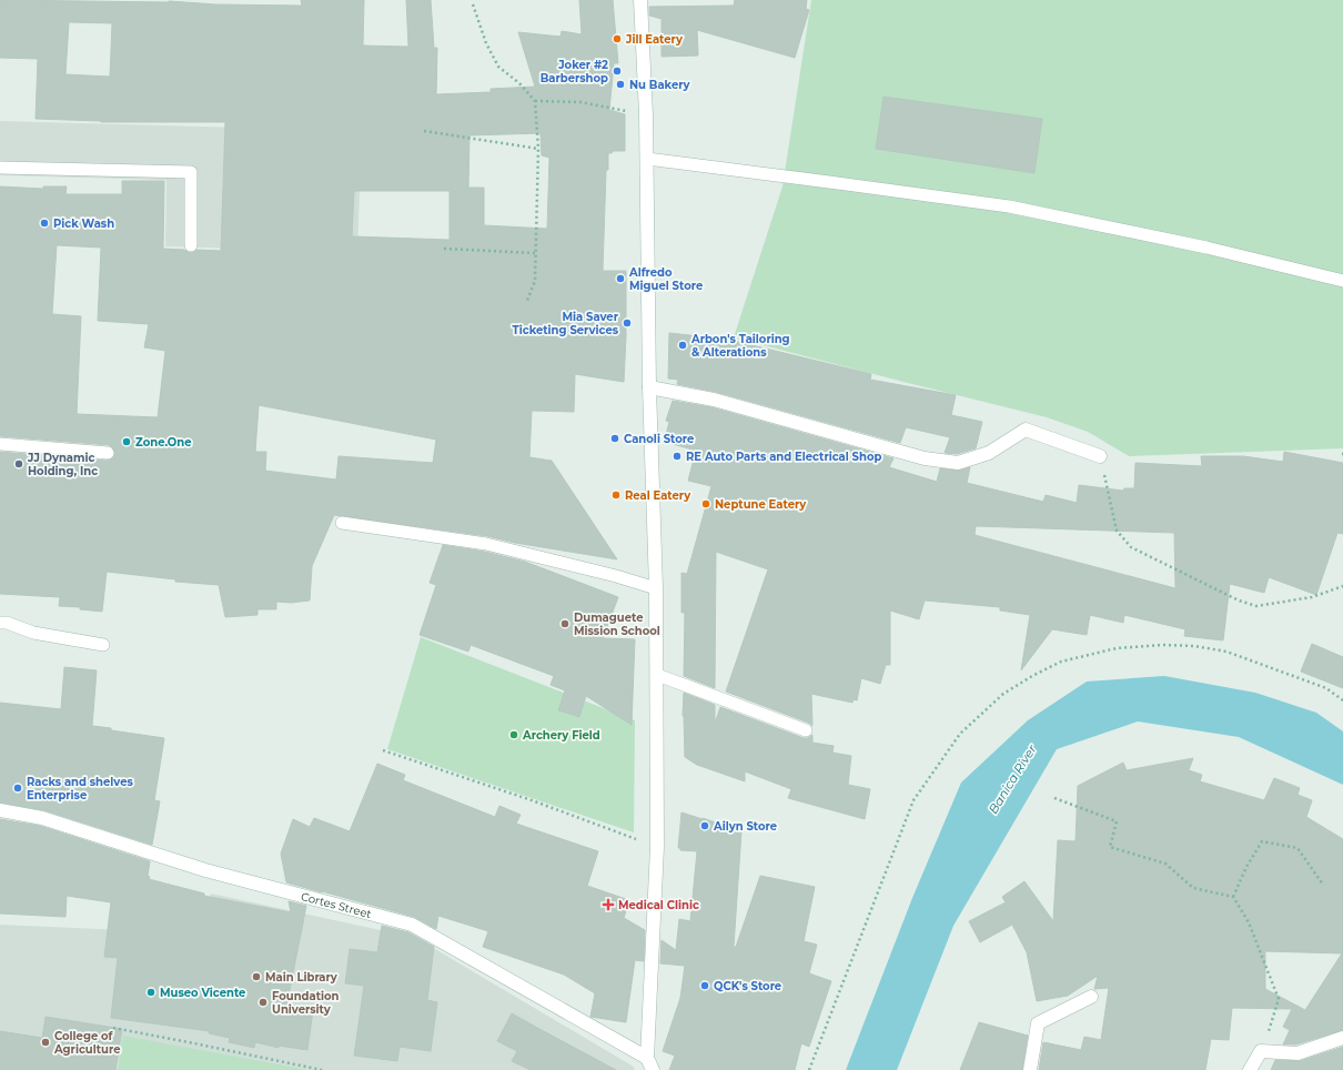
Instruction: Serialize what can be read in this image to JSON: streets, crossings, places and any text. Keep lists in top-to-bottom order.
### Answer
{
  "streets": {
    "street": ["Cortes Street"]
  },
  "water": ["Banica River"],
  "places": {
    "other": [
      "Jill Eatery",
      "Joker #2 Barbershop",
      "Nu Bakery",
      "Pick Wash",
      "Alfredo Miguel Store",
      "Mia Saver Ticketing Services",
      "Arbon's Tailoring & Alterations",
      "Canoli Store",
      "Zone.One",
      "RE Auto Parts and Electrical Shop",
      "JJ Dynamic Holding, Inc",
      "Real Eatery",
      "Neptune Eatery",
      "Dumaguete Mission School",
      "Archery Field",
      "Racks and shelves Enterprise",
      "Ailyn Store",
      "Main Library",
      "QCK's Store",
      "Museo Vicente",
      "Foundation University",
      "College of Agriculture"
    ],
    "health": ["Medical Clinic"]
  }
}
